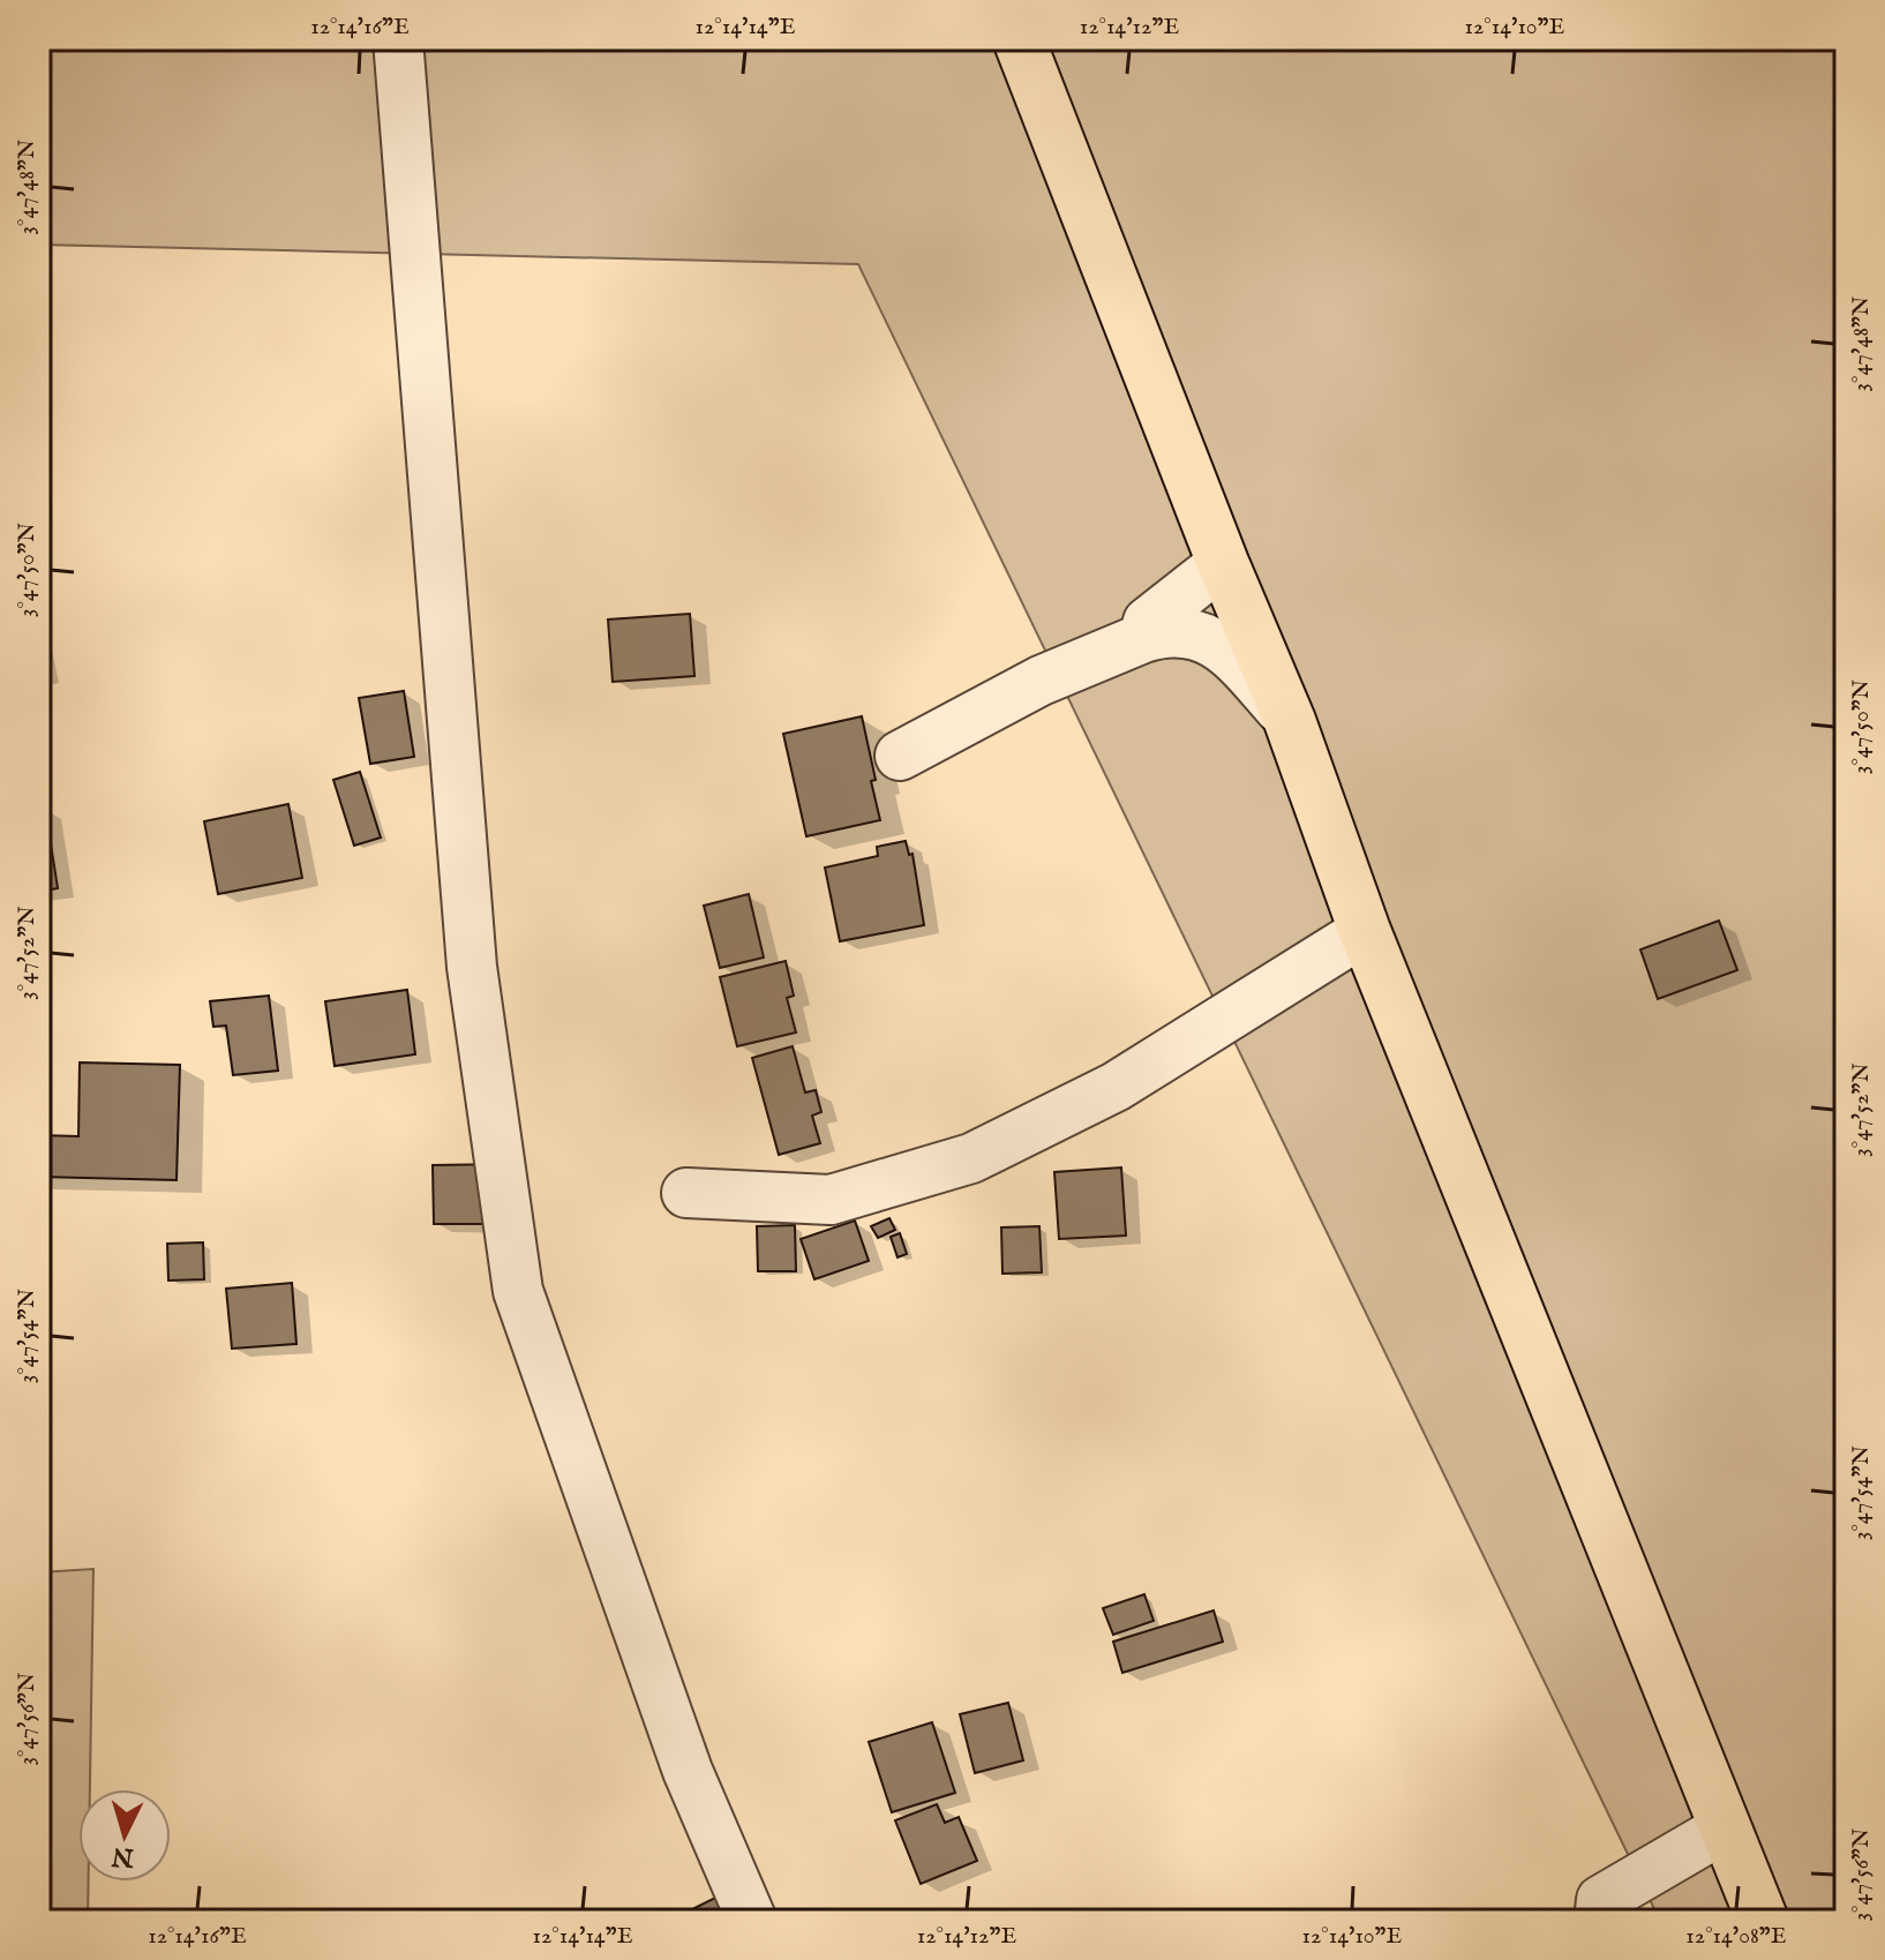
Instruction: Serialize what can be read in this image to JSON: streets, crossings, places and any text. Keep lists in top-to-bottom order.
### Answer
{
  "north": "bottom",
  "coordinates": [
    "12°14'16\"E",
    "12°14'14\"E",
    "12°14'12\"E",
    "12°14'10\"E",
    "3°47'48\"N",
    "3°47'50\"N",
    "3°47'52\"N",
    "3°47'54\"N",
    "3°47'56\"N",
    "12°14'08\"E"
  ]
}
